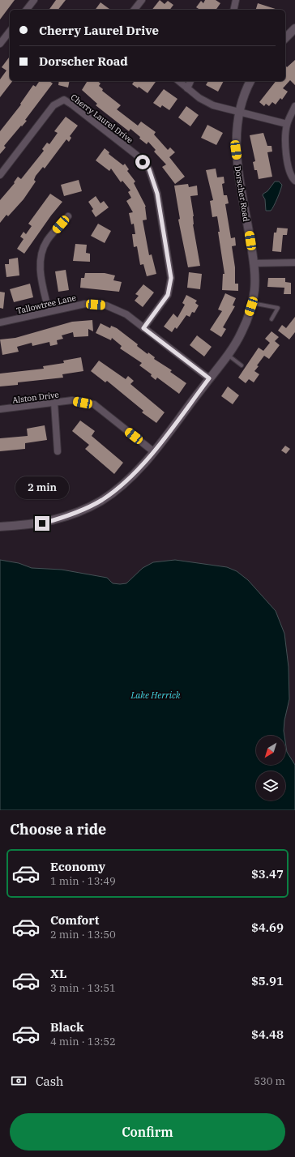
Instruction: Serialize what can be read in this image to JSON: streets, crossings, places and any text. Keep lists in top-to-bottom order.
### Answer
{
  "streets": {
    "street": [
      "Cherry Laurel Drive",
      "Dorscher Road",
      "Tallowtree Lane",
      "Alston Drive"
    ]
  },
  "crossings": [
    ["Cherry Laurel Drive", "Tallowtree Lane"],
    ["Dorscher Road", "Tallowtree Lane"],
    ["Dorscher Road", "Alston Drive"]
  ],
  "water": ["Lake Herrick"],
  "north": "bottom left",
  "page": {
    "banner": ["Cherry Laurel Drive", "Dorscher Road"],
    "bubble": "2 min",
    "heading": "Choose a ride",
    "list": [
      {
        "name": "Economy",
        "note": "1 min · 13:49",
        "value": "$3.47"
      },
      {
        "name": "Comfort",
        "note": "2 min · 13:50",
        "value": "$4.69"
      },
      {
        "name": "XL",
        "note": "3 min · 13:51",
        "value": "$5.91"
      },
      {
        "name": "Black",
        "note": "4 min · 13:52",
        "value": "$4.48"
      }
    ],
    "pay": ["Cash", "530 m"],
    "buttons": "Confirm"
  }
}
